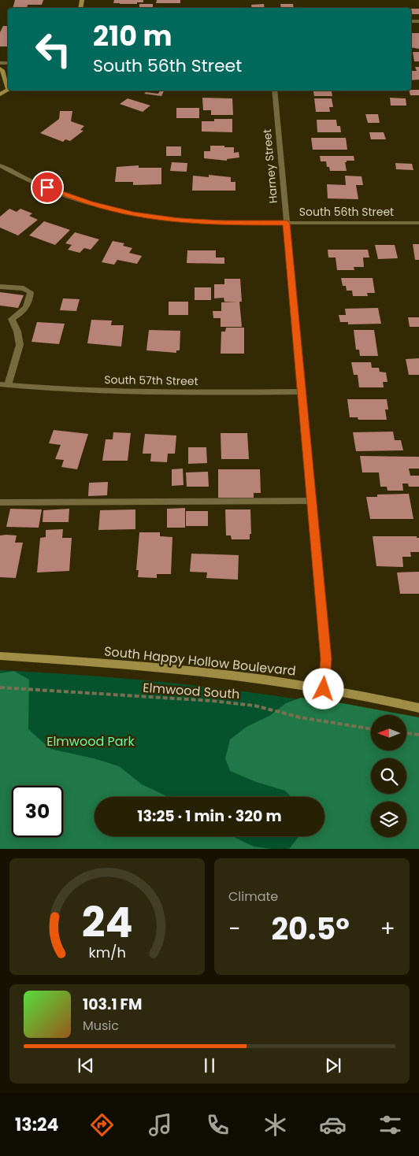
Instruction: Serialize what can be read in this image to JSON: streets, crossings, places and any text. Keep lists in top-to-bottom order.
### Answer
{
  "streets": {
    "street": [
      "Harney Street",
      "South 56th Street",
      "South 57th Street",
      "South Happy Hollow Boulevard"
    ],
    "path": ["Elmwood South"]
  },
  "crossings": [
    ["Harney Street", "South 56th Street"],
    ["Harney Street", "South 57th Street"],
    ["Harney Street", "South Happy Hollow Boulevard"]
  ],
  "parks": ["Elmwood Park"],
  "north": "left",
  "page": {
    "turn": ["210 m", "South 56th Street"],
    "limit": "30",
    "trip": "13:25 · 1 min · 320 m",
    "tile": "Climate",
    "heat": ["−", "20.5°", "+"],
    "song": ["103.1 FM", "Music"],
    "tabs": "13:24",
    "gauge": ["24", "km/h"]
  }
}
